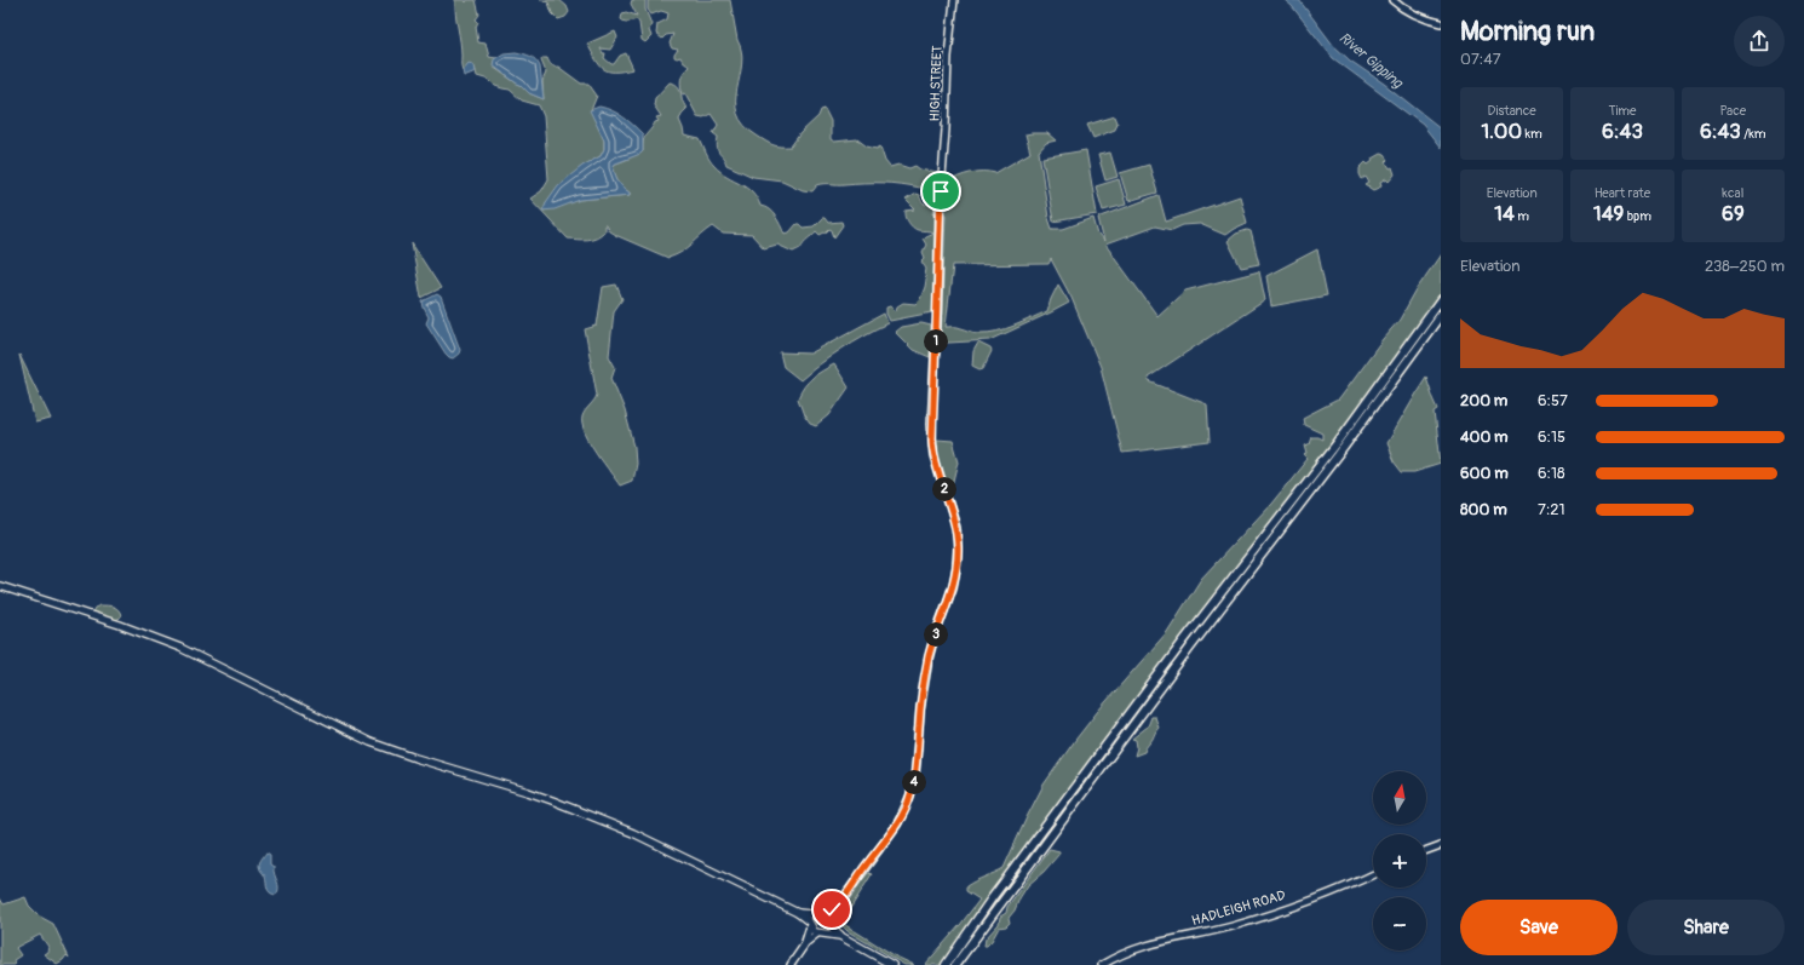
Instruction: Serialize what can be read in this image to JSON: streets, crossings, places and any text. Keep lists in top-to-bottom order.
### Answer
{
  "streets": {
    "main road": ["HIGH STREET", "HADLEIGH ROAD"]
  },
  "water": ["River Gipping"],
  "north": "top",
  "page": {
    "heading": ["Morning run", "07:47"],
    "stats": [
      ["Distance", "1.00 km"],
      ["Time", "6:43"],
      ["Pace", "6:43 /km"],
      ["Elevation", "14 m"],
      ["Heart rate", "149 bpm"],
      ["kcal", "69"]
    ],
    "chart": ["Elevation", "238–250 m"],
    "pins": [
      "1",
      "2",
      "3",
      "4"
    ],
    "list": [
      {
        "name": "200 m",
        "note": "6:57"
      },
      {
        "name": "400 m",
        "note": "6:15"
      },
      {
        "name": "600 m",
        "note": "6:18"
      },
      {
        "name": "800 m",
        "note": "7:21"
      }
    ],
    "map_buttons": ["+", "−"],
    "buttons": ["Save", "Share"]
  }
}
